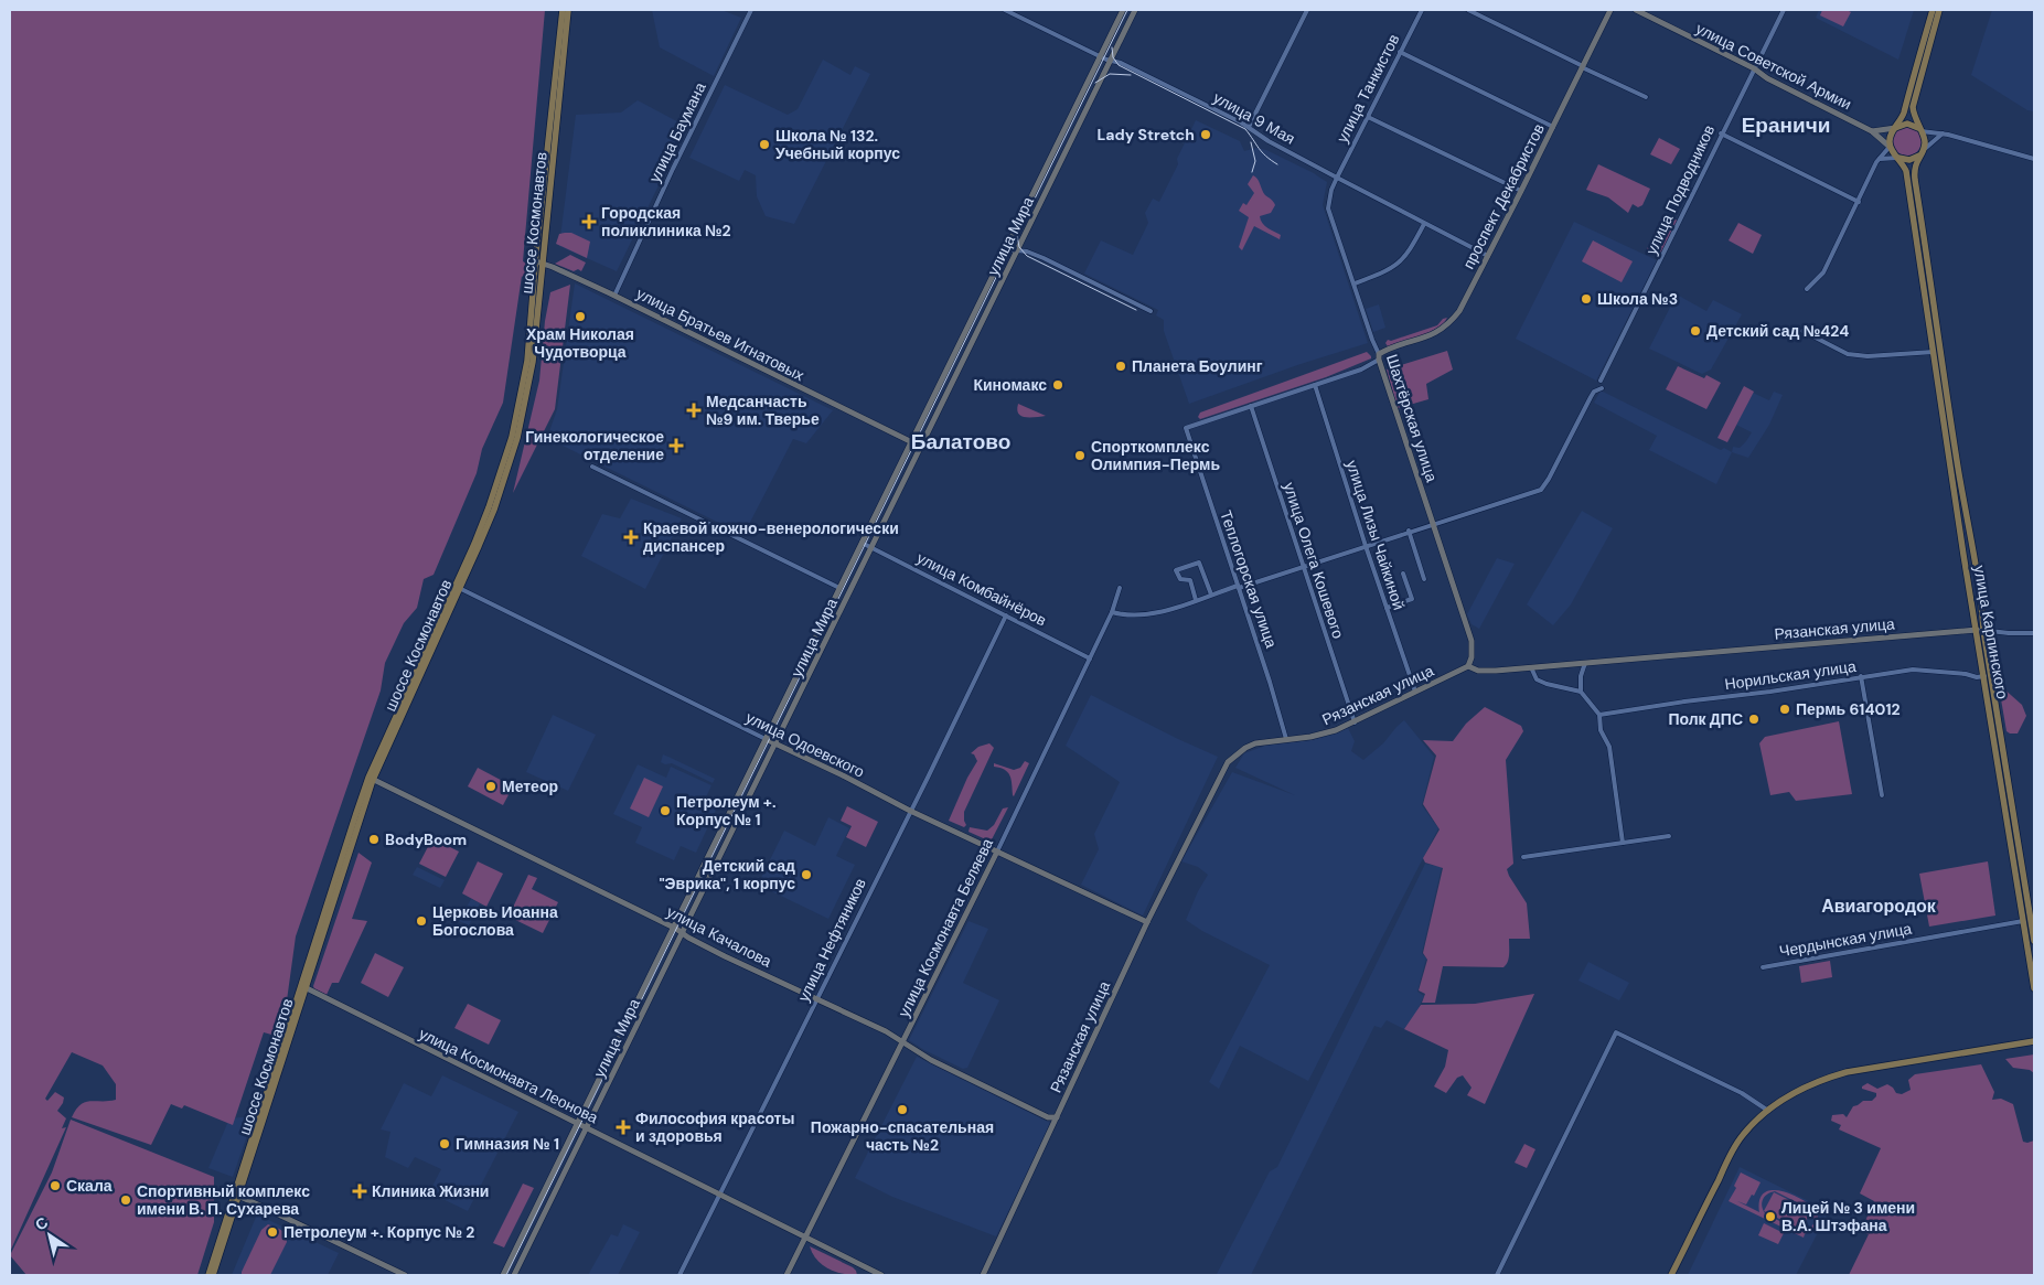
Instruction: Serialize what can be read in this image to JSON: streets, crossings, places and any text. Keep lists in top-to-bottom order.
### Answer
{
  "streets": {
    "main road": [
      "улица Советской Армии",
      "проспект Декабристов",
      "шоссе Космонавтов",
      "улица Мира",
      "улица Братьев Игнатовых",
      "Шахтёрская улица",
      "Рязанская улица",
      "улица Карпинского",
      "улица Одоевского",
      "улица Космонавта Беляева",
      "улица Качалова",
      "улица Космонавта Леонова"
    ],
    "street": [
      "улица Танкистов",
      "улица 9 Мая",
      "улица Баумана",
      "улица Подводников",
      "улица Лизы Чайкиной",
      "улица Олега Кошевого",
      "Теплогорская улица",
      "улица Комбайнёров",
      "Норильская улица",
      "улица Нефтяников",
      "Чердынская улица"
    ]
  },
  "crossings": [
    ["улица Советской Армии", "улица Подводников"],
    ["улица Советской Армии", "улица Карпинского"],
    ["улица Танкистов", "улица 9 Мая"],
    ["улица Танкистов", "Шахтёрская улица"],
    ["улица 9 Мая", "проспект Декабристов"],
    ["улица 9 Мая", "улица Мира"],
    ["улица 9 Мая", "Шахтёрская улица"],
    ["улица Баумана", "улица Братьев Игнатовых"],
    ["проспект Декабристов", "Шахтёрская улица"],
    ["проспект Декабристов", "улица Лизы Чайкиной"],
    ["проспект Декабристов", "улица Олега Кошевого"],
    ["проспект Декабристов", "Теплогорская улица"],
    ["шоссе Космонавтов", "улица Братьев Игнатовых"],
    ["шоссе Космонавтов", "улица Одоевского"],
    ["шоссе Космонавтов", "улица Качалова"],
    ["шоссе Космонавтов", "улица Космонавта Леонова"],
    ["улица Мира", "улица Братьев Игнатовых"],
    ["улица Мира", "улица Комбайнёров"],
    ["улица Мира", "улица Одоевского"],
    ["улица Мира", "улица Качалова"],
    ["улица Мира", "улица Космонавта Леонова"],
    ["Шахтёрская улица", "Рязанская улица"],
    ["улица Лизы Чайкиной", "Рязанская улица"],
    ["улица Олега Кошевого", "Рязанская улица"],
    ["Теплогорская улица", "Рязанская улица"],
    ["улица Комбайнёров", "улица Космонавта Беляева"],
    ["улица Комбайнёров", "улица Нефтяников"],
    ["Рязанская улица", "улица Карпинского"],
    ["Рязанская улица", "улица Одоевского"],
    ["Рязанская улица", "улица Качалова"],
    ["улица Карпинского", "Норильская улица"],
    ["улица Карпинского", "Чердынская улица"],
    ["улица Одоевского", "улица Космонавта Беляева"],
    ["улица Одоевского", "улица Нефтяников"],
    ["улица Космонавта Беляева", "улица Качалова"],
    ["улица Космонавта Беляева", "улица Космонавта Леонова"],
    ["улица Качалова", "улица Нефтяников"],
    ["улица Нефтяников", "улица Космонавта Леонова"]
  ],
  "districts": ["Ераничи", "Балатово", "Авиагородок"],
  "places": {
    "other": [
      "Lady Stretch",
      "Школа № 132. Учебный корпус",
      "Школа №3",
      "Храм Николая Чудотворца",
      "Детский сад №424",
      "Планета Боулинг",
      "Киномакс",
      "Спорткомплекс Олимпия-Пермь",
      "Пермь 614012",
      "Полк ДПС",
      "Метеор",
      "Петролеум +. Корпус № 1",
      "BodyBoom",
      "Детский сад \"Эврика\", 1 корпус",
      "Церковь Иоанна Богослова",
      "Пожарно-спасательная часть №2",
      "Гимназия № 1",
      "Скала",
      "Спортивный комплекс имени В. П. Сухарева",
      "Лицей № 3 имени В.А. Штэфана",
      "Петролеум +. Корпус № 2"
    ],
    "health": [
      "Городская поликлиника №2",
      "Медсанчасть №9 им. Тверье",
      "Гинекологическое отделение",
      "Краевой кожно-венерологически диспансер",
      "Философия красоты и здоровья",
      "Клиника Жизни"
    ]
  },
  "north": "top left"
}
